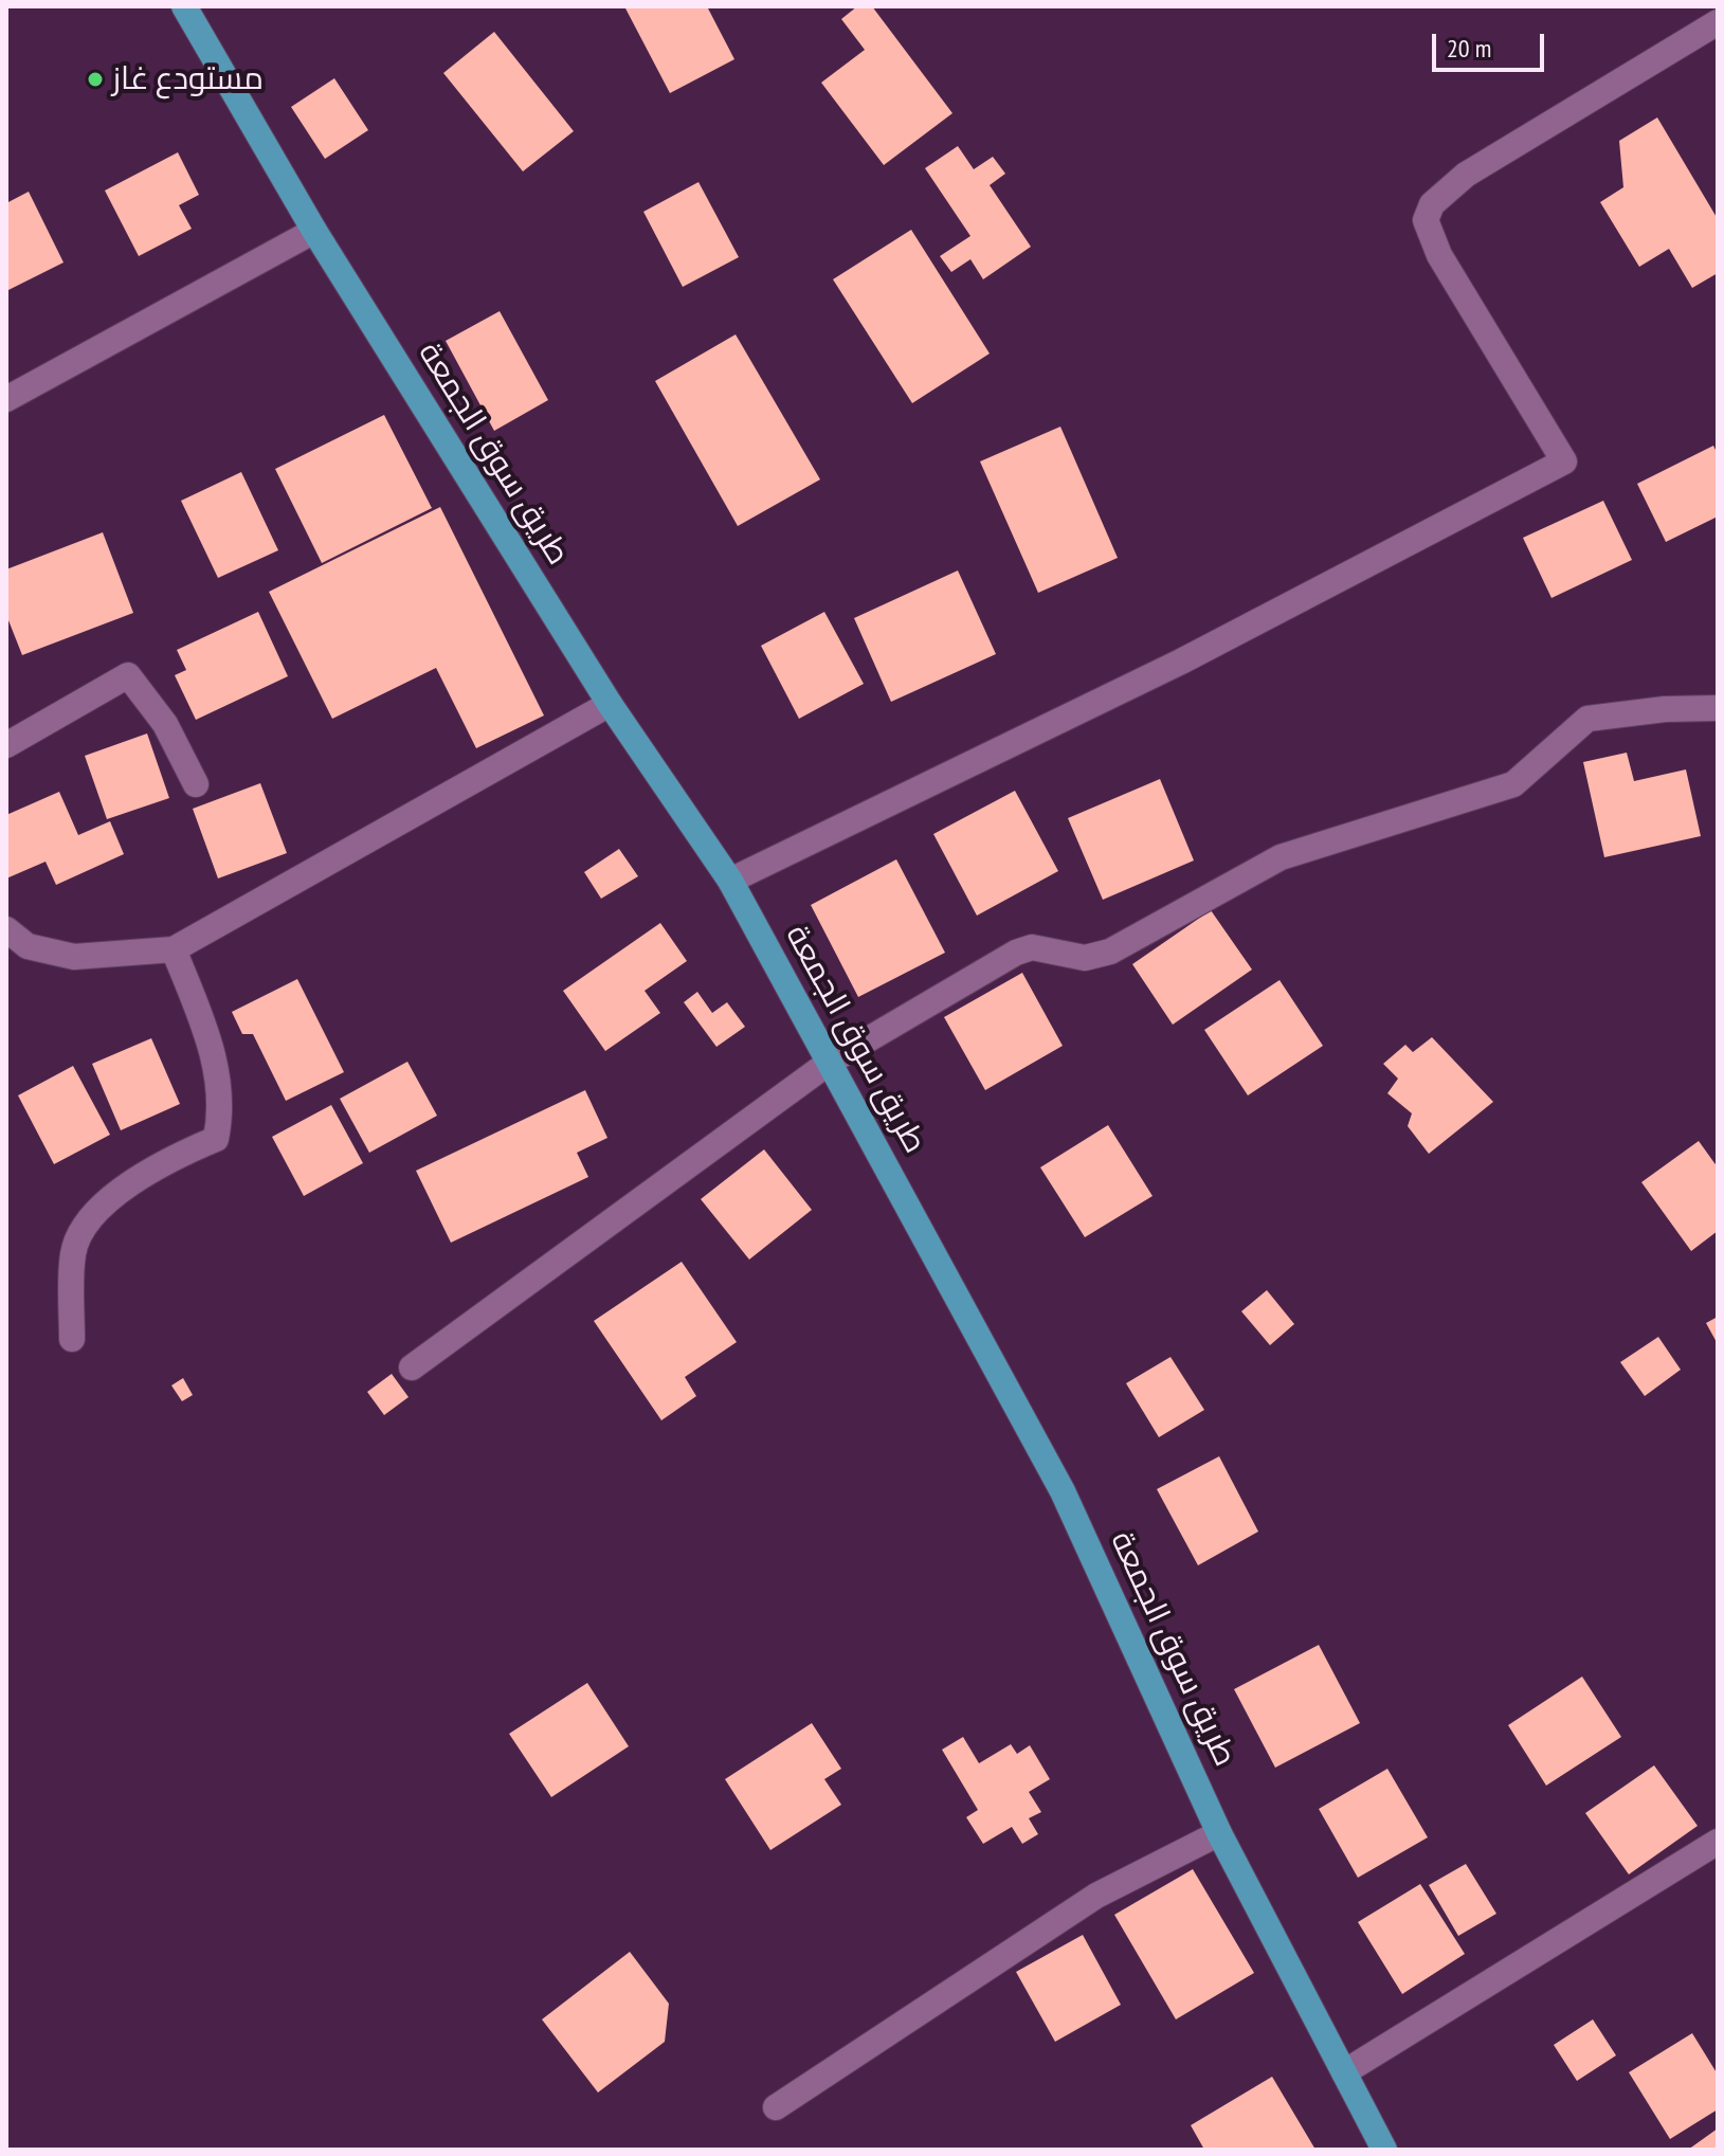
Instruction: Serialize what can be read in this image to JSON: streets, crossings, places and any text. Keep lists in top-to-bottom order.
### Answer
{
  "streets": {
    "main road": ["طريق سوق الجمعة"]
  },
  "places": ["مستودع غاز"],
  "scale_bar": "20 m"
}
